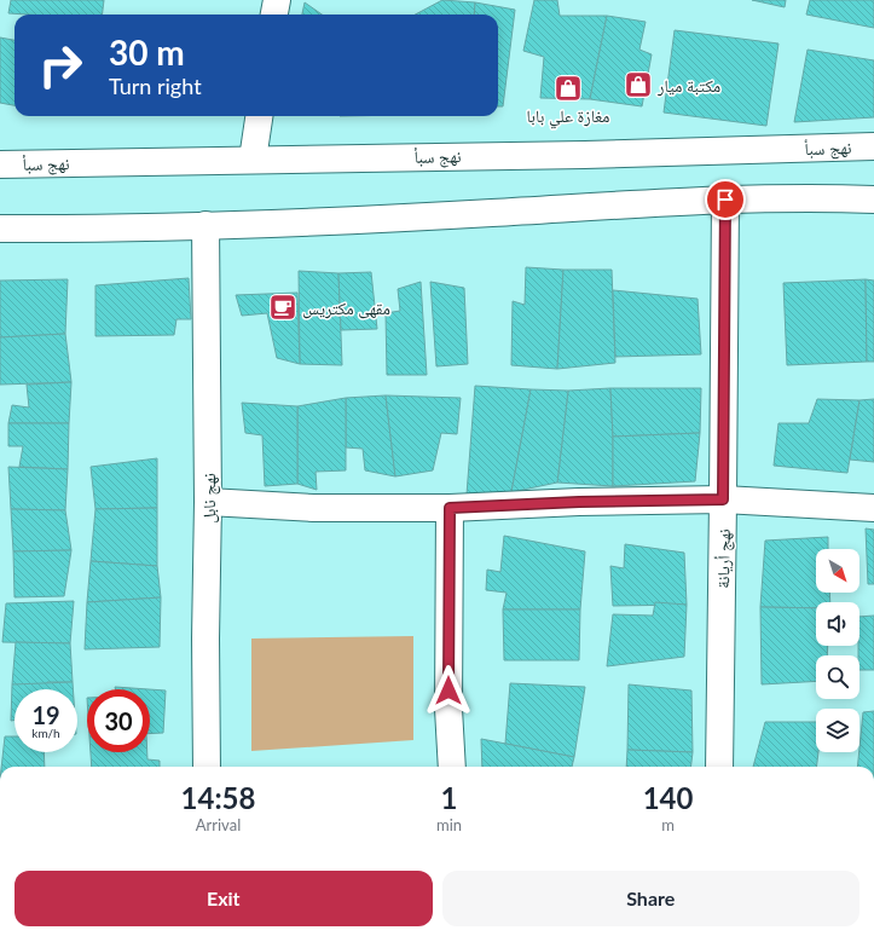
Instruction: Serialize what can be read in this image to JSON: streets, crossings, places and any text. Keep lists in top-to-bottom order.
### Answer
{
  "streets": {
    "street": ["نهج سبأ", "نهج نابل", "نهج أريانة"]
  },
  "places": {
    "shop": ["مكتبة ميار", "مغازة علي بابا"],
    "cafe": ["مقهى مكتريس"]
  },
  "north": "bottom right",
  "page": {
    "turn": ["30 m", "Turn right"],
    "speed": "19 km/h",
    "limit": "30",
    "eta": [
      "14:58",
      "Arrival",
      "1",
      "min",
      "140",
      "m"
    ],
    "buttons": ["Exit", "Share"]
  }
}
